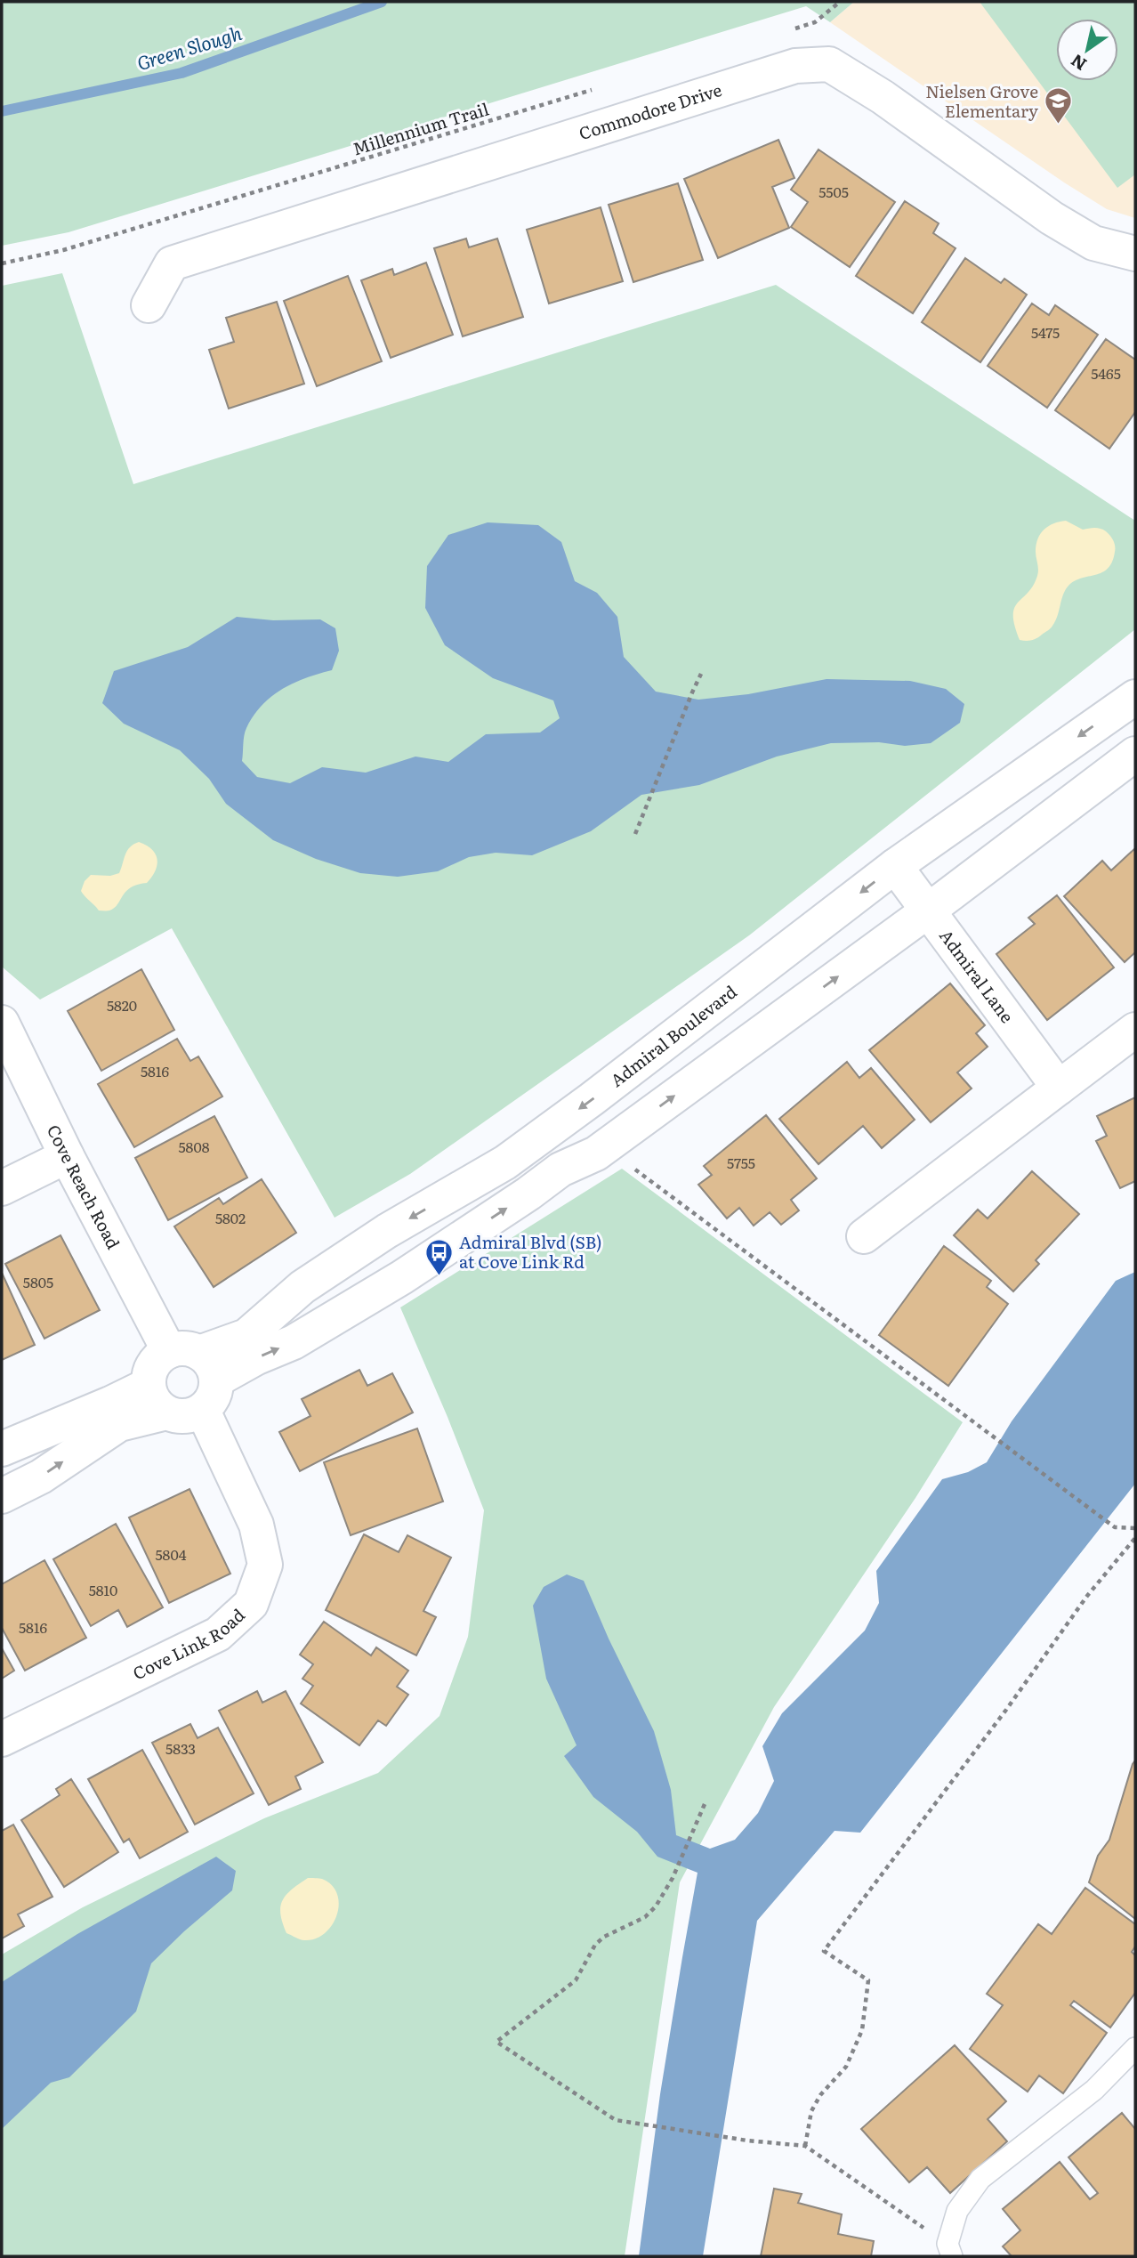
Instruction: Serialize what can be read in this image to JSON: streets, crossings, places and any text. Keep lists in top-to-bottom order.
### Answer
{
  "streets": {
    "street": [
      "Commodore Drive",
      "Admiral Lane",
      "Admiral Boulevard",
      "Cove Reach Road",
      "Cove Link Road"
    ],
    "path": ["Millennium Trail"]
  },
  "crossings": [
    ["Admiral Lane", "Admiral Boulevard"],
    ["Admiral Boulevard", "Cove Reach Road"],
    ["Admiral Boulevard", "Cove Link Road"],
    ["Cove Reach Road", "Cove Link Road"]
  ],
  "water": ["Green Slough"],
  "places": {
    "school or university": ["Nielsen Grove Elementary"],
    "bus stop": ["Admiral Blvd (SB) at Cove Link Rd"]
  },
  "house_numbers": [
    "5505",
    "5475",
    "5465",
    "5820",
    "5816",
    "5808",
    "5755",
    "5802",
    "5805",
    "5804",
    "5810",
    "5816",
    "5833"
  ],
  "north": "bottom left"
}
